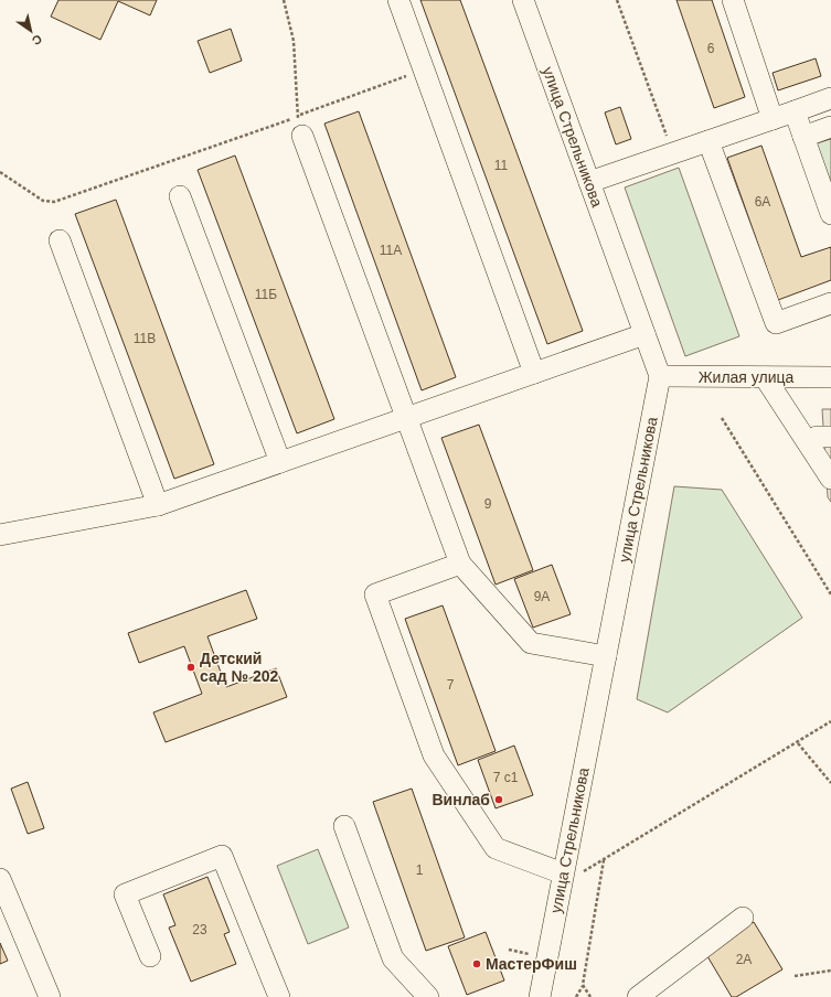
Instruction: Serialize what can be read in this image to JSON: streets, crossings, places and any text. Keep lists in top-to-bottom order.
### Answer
{
  "streets": {
    "street": ["улица Стрельникова", "Жилая улица"]
  },
  "crossings": [
    ["улица Стрельникова", "Жилая улица"]
  ],
  "places": ["Детский сад № 202", "Винлаб", "МастерФиш"],
  "house_numbers": [
    "6",
    "11",
    "6А",
    "11А",
    "11Б",
    "11В",
    "9",
    "9А",
    "7",
    "7 с1",
    "1",
    "23",
    "2А"
  ],
  "north": "bottom right"
}
